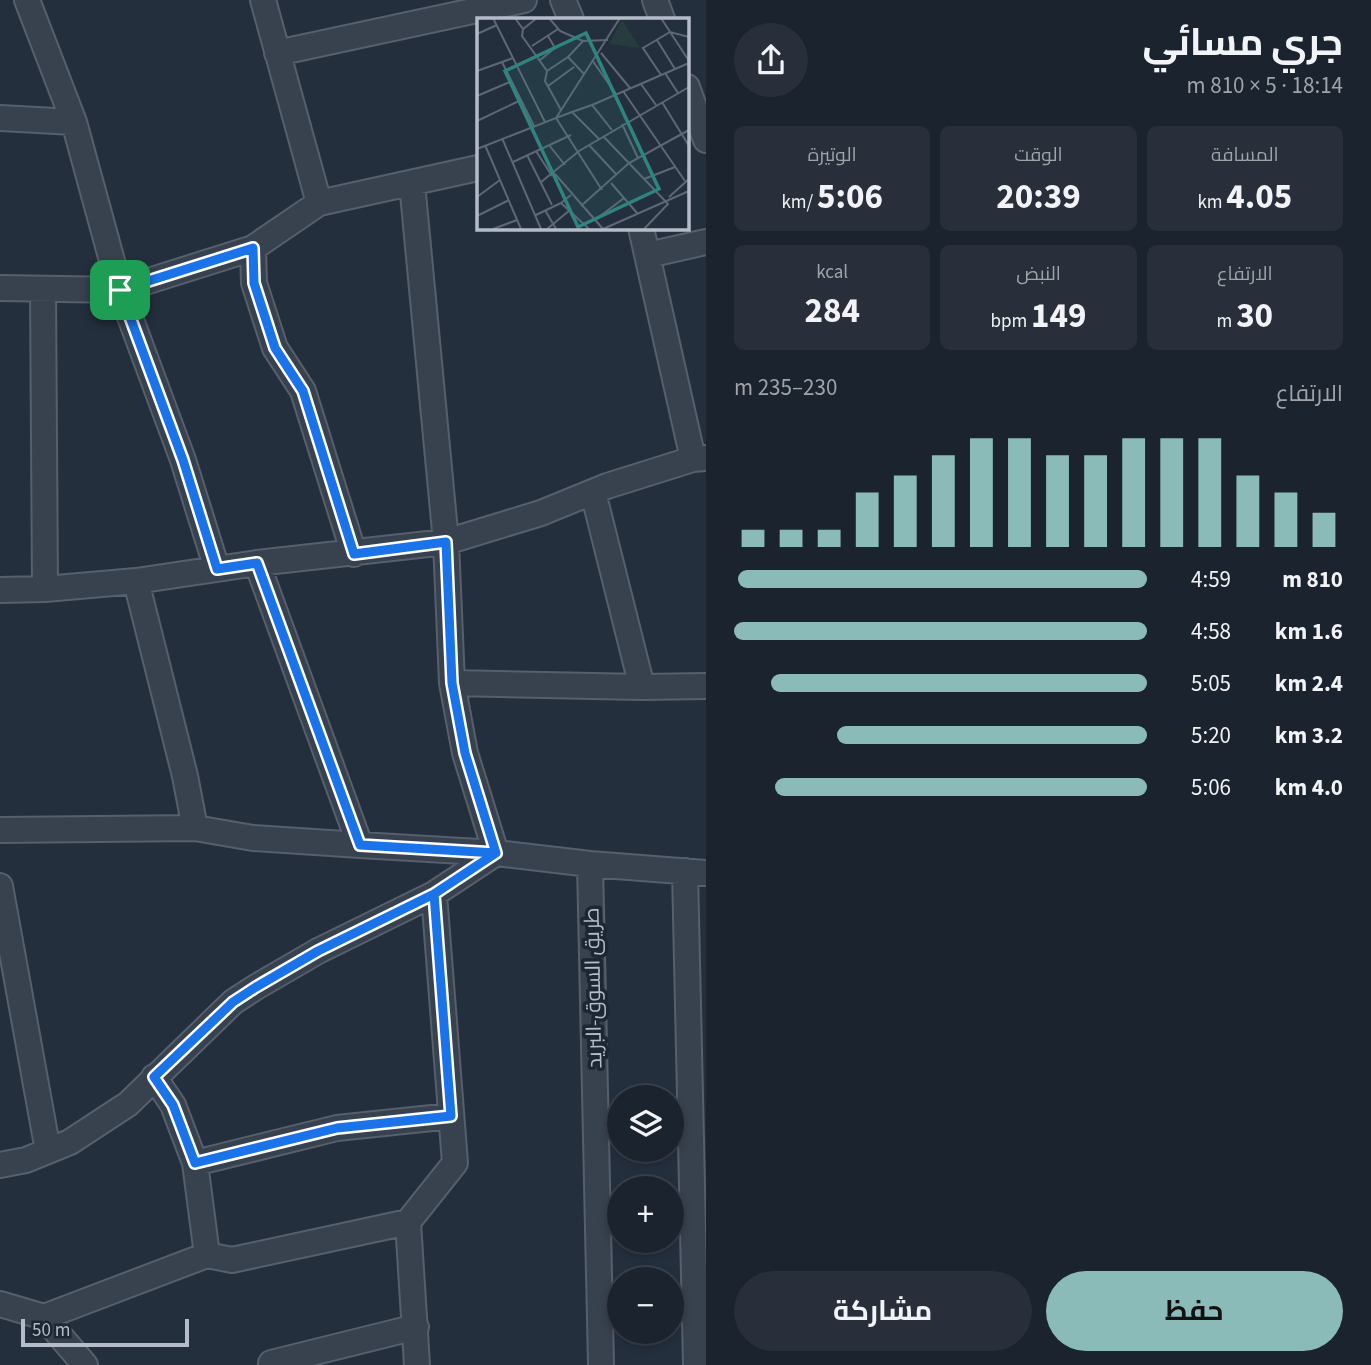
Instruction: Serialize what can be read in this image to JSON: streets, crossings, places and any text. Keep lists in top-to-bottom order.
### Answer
{
  "streets": {
    "street": ["طريق السوق-البريد"]
  },
  "scale_bar": "50 m",
  "page": {
    "heading": ["جري مسائي", "18:14 · 5 × 810 m"],
    "stats": [
      ["المسافة", "4.05 km"],
      ["الوقت", "20:39"],
      ["الوتيرة", "5:06 /km"],
      ["الارتفاع", "30 m"],
      ["النبض", "149 bpm"],
      ["kcal", "284"]
    ],
    "chart": ["الارتفاع", "230–235 m"],
    "list": [
      {
        "name": "810 m",
        "note": "4:59"
      },
      {
        "name": "1.6 km",
        "note": "4:58"
      },
      {
        "name": "2.4 km",
        "note": "5:05"
      },
      {
        "name": "3.2 km",
        "note": "5:20"
      },
      {
        "name": "4.0 km",
        "note": "5:06"
      }
    ],
    "map_buttons": ["+", "−"],
    "buttons": ["حفظ", "مشاركة"],
    "scale": "50 m"
  }
}
